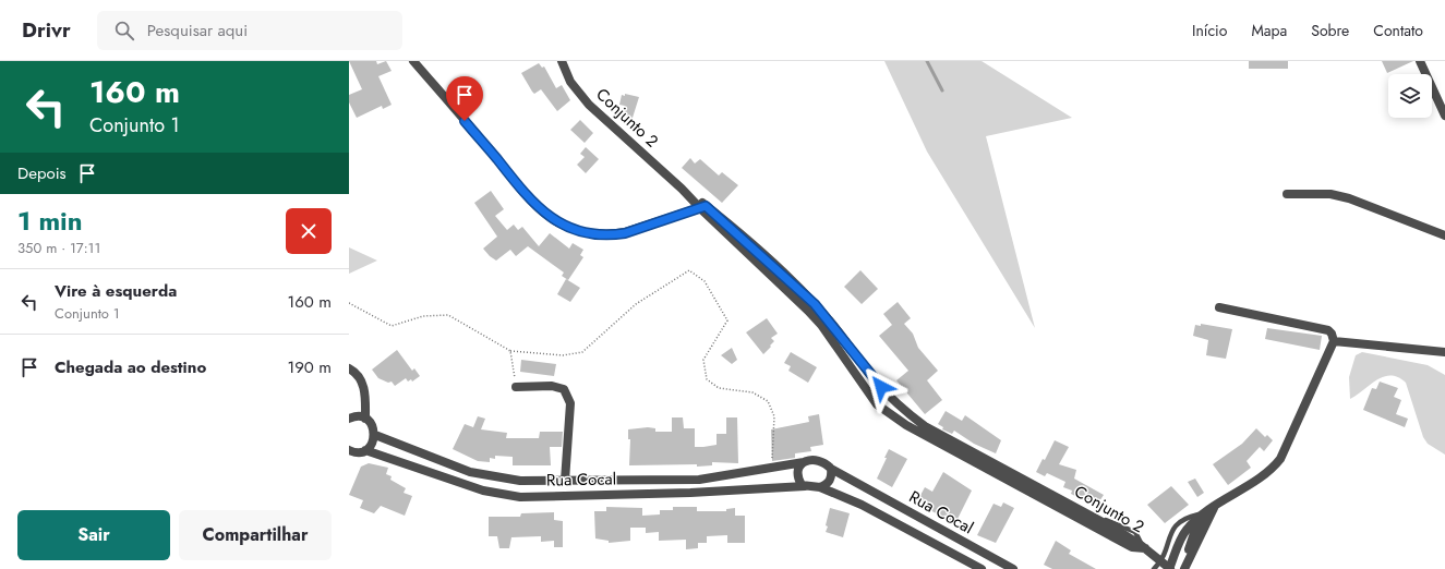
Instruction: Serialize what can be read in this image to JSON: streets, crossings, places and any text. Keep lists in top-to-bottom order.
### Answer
{
  "streets": {
    "street": ["Conjunto 2", "Rua Cocal"]
  },
  "page": {
    "header": "Drivr",
    "search": "Pesquisar aqui",
    "nav": [
      "Início",
      "Mapa",
      "Sobre",
      "Contato"
    ],
    "turn": ["160 m", "Conjunto 1"],
    "then": "Depois",
    "heading": ["1 min", "350 m · 17:11"],
    "list": [
      {
        "name": "Vire à esquerda",
        "note": "Conjunto 1",
        "value": "160 m"
      },
      {
        "name": "Chegada ao destino",
        "value": "190 m"
      }
    ],
    "buttons": ["Sair", "Compartilhar"]
  }
}
